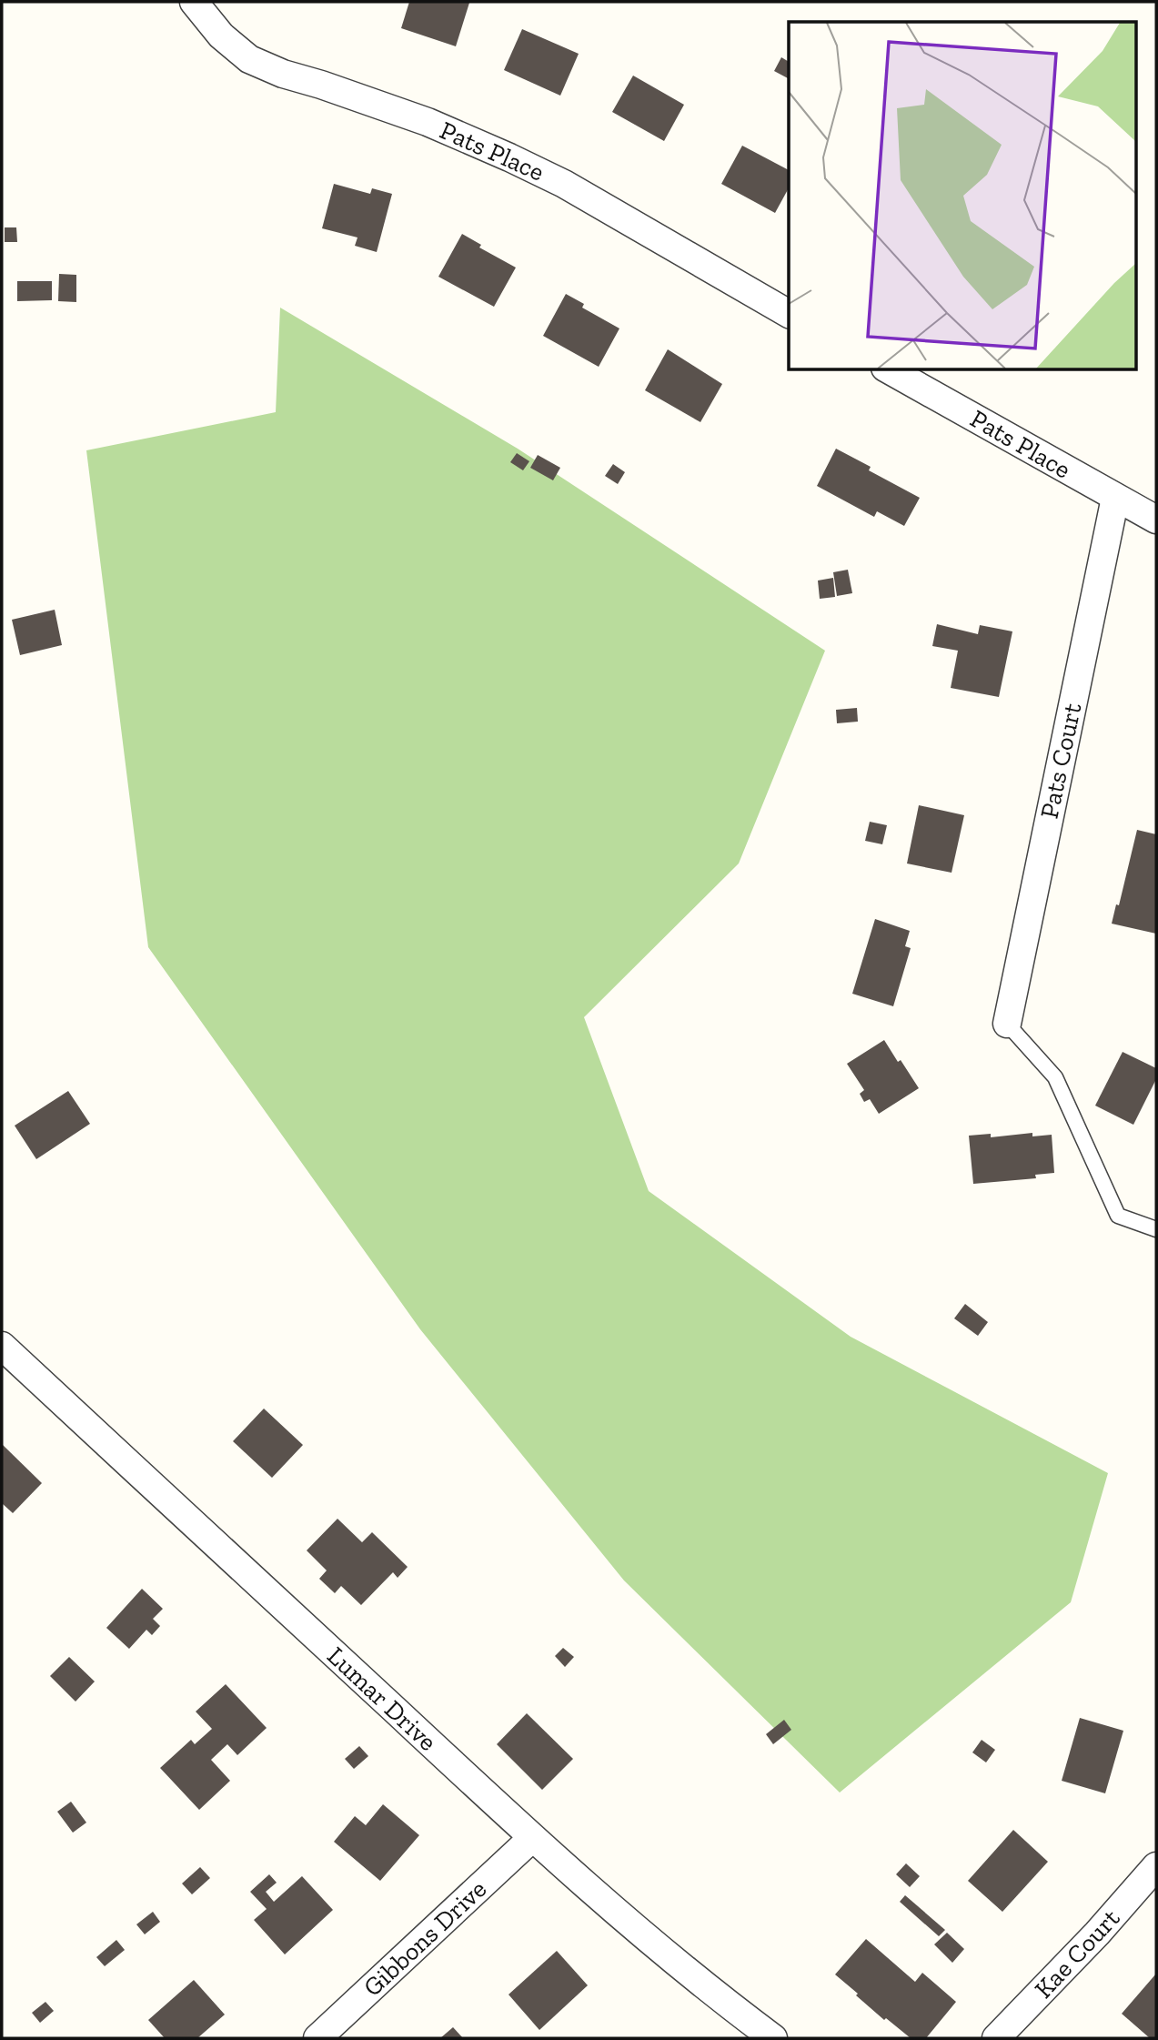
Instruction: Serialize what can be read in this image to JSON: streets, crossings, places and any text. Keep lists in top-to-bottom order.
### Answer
{
  "streets": {
    "street": [
      "Pats Place",
      "Pats Court",
      "Lumar Drive",
      "Gibbons Drive",
      "Kae Court"
    ]
  },
  "crossings": [
    ["Pats Place", "Pats Court"],
    ["Lumar Drive", "Gibbons Drive"]
  ]
}
